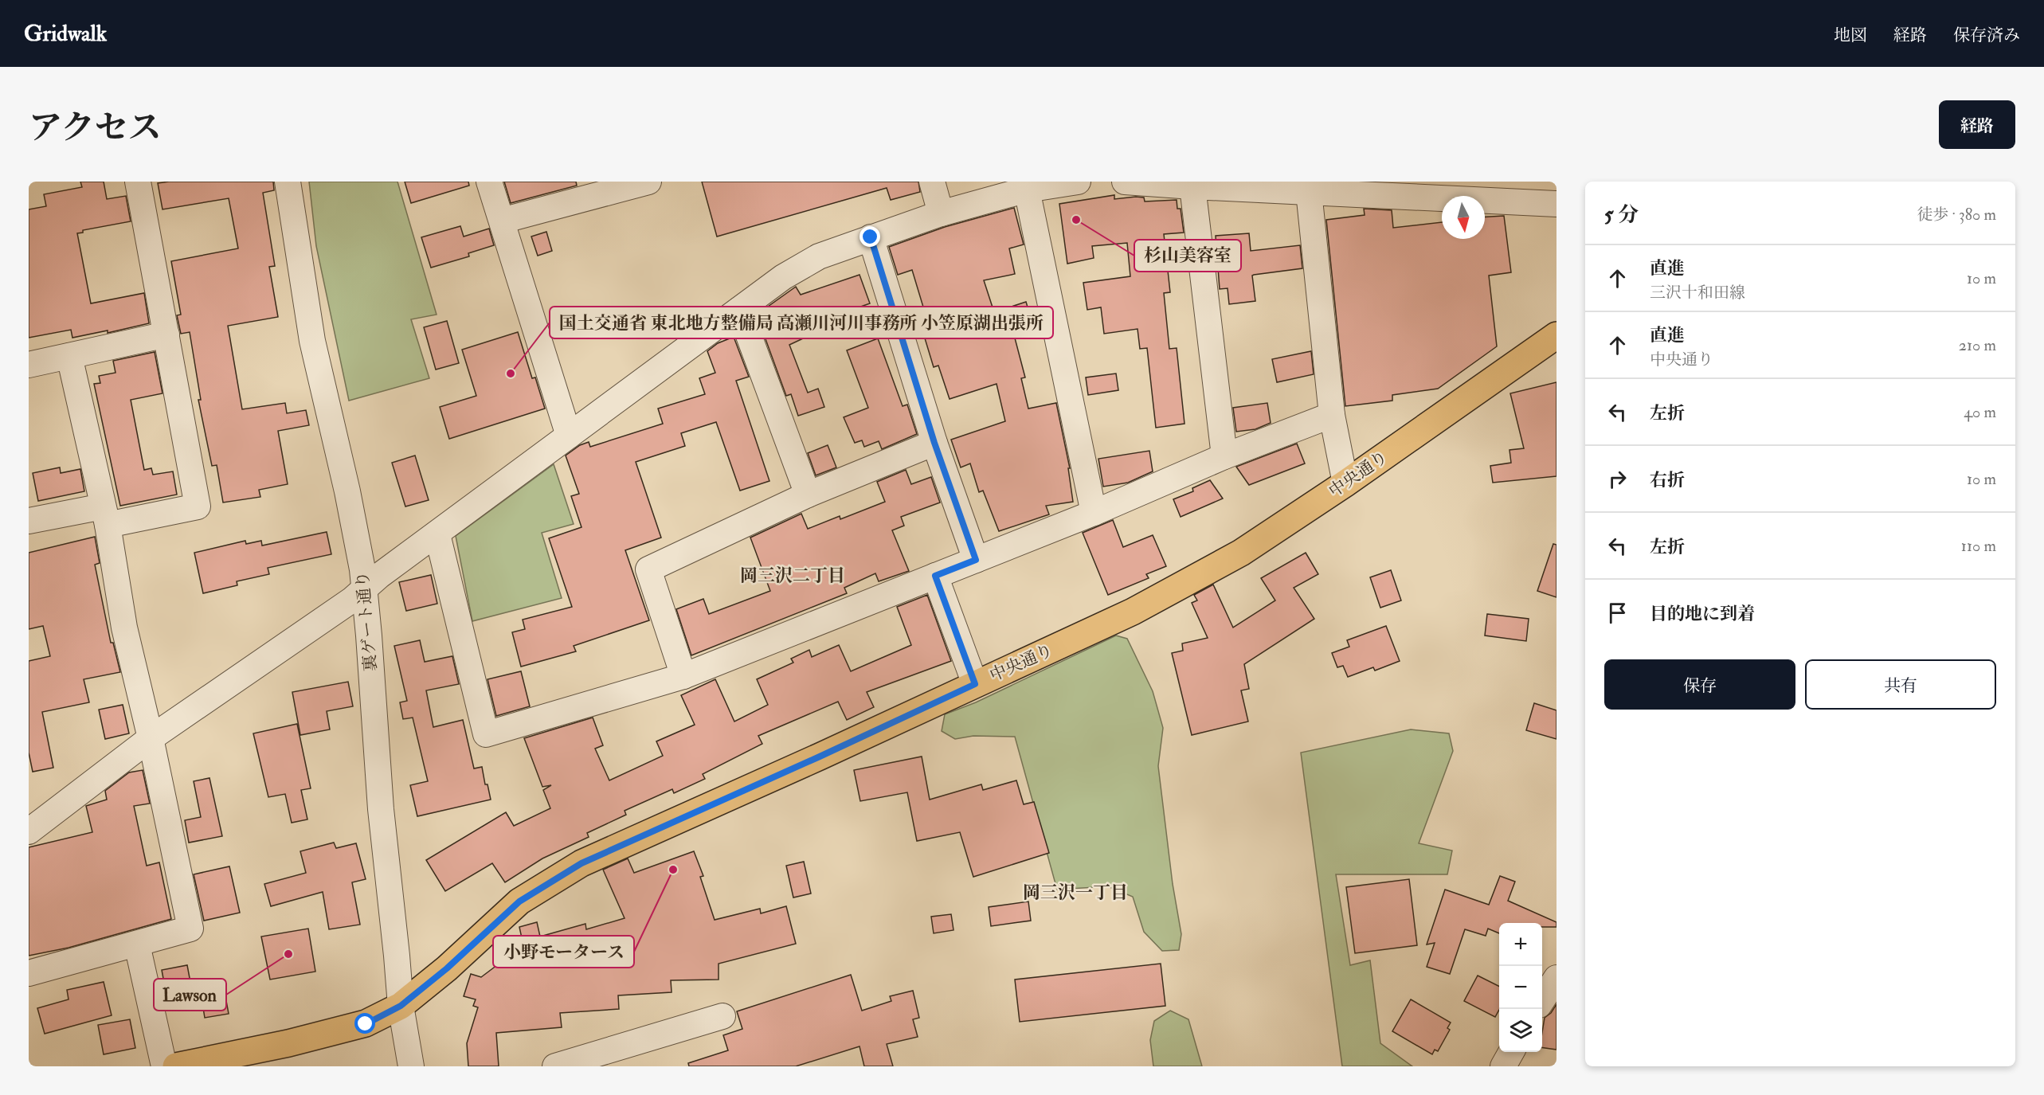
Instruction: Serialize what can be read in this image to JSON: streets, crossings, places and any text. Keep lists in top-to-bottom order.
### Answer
{
  "streets": {
    "main road": ["中央通り"],
    "street": ["裏ゲート通り"]
  },
  "crossings": [
    ["中央通り", "裏ゲート通り"]
  ],
  "districts": ["岡三沢二丁目", "岡三沢一丁目"],
  "places": [
    "杉山美容室",
    "国土交通省 東北地方整備局 高瀬川河川事務所 小笠原湖出張所",
    "小野モータース",
    "Lawson"
  ],
  "north": "bottom",
  "page": {
    "header": "Gridwalk",
    "nav": ["地図", "経路", "保存済み"],
    "title": "アクセス",
    "buttons": [
      "経路",
      ["保存", "共有"]
    ],
    "heading": ["5 分", "徒歩 · 380 m"],
    "list": [
      ["直進", "三沢十和田線", "10 m"],
      ["直進", "中央通り", "210 m"],
      ["左折", "40 m"],
      ["右折", "10 m"],
      ["左折", "110 m"],
      "目的地に到着"
    ],
    "map_buttons": ["+", "−"]
  }
}
